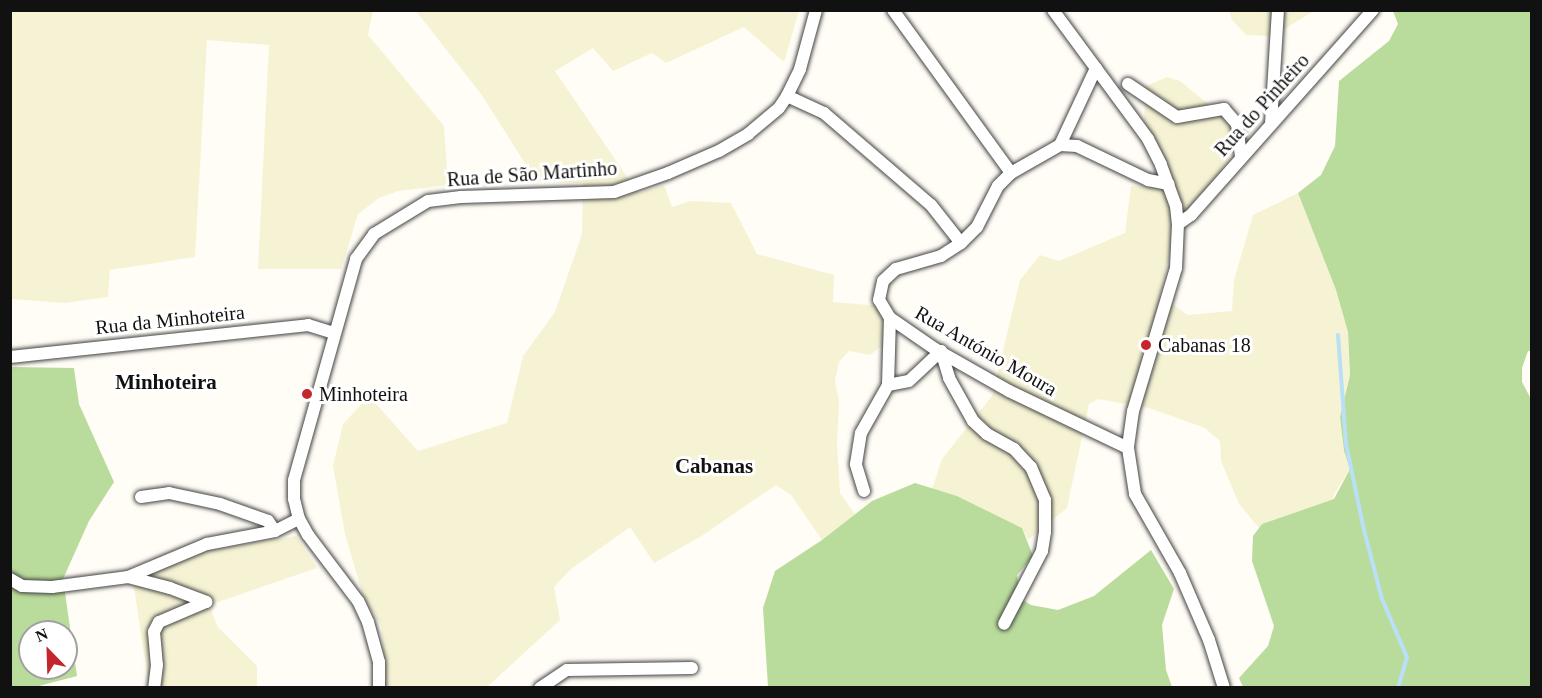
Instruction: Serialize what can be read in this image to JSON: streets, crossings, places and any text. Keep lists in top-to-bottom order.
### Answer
{
  "streets": {
    "street": [
      "Rua do Pinheiro",
      "Rua de São Martinho",
      "Rua da Minhoteira",
      "Rua António Moura"
    ]
  },
  "crossings": [
    ["Rua de São Martinho", "Rua da Minhoteira"]
  ],
  "districts": ["Minhoteira", "Cabanas"],
  "places": ["Cabanas 18", "Minhoteira"],
  "north": "top left"
}
